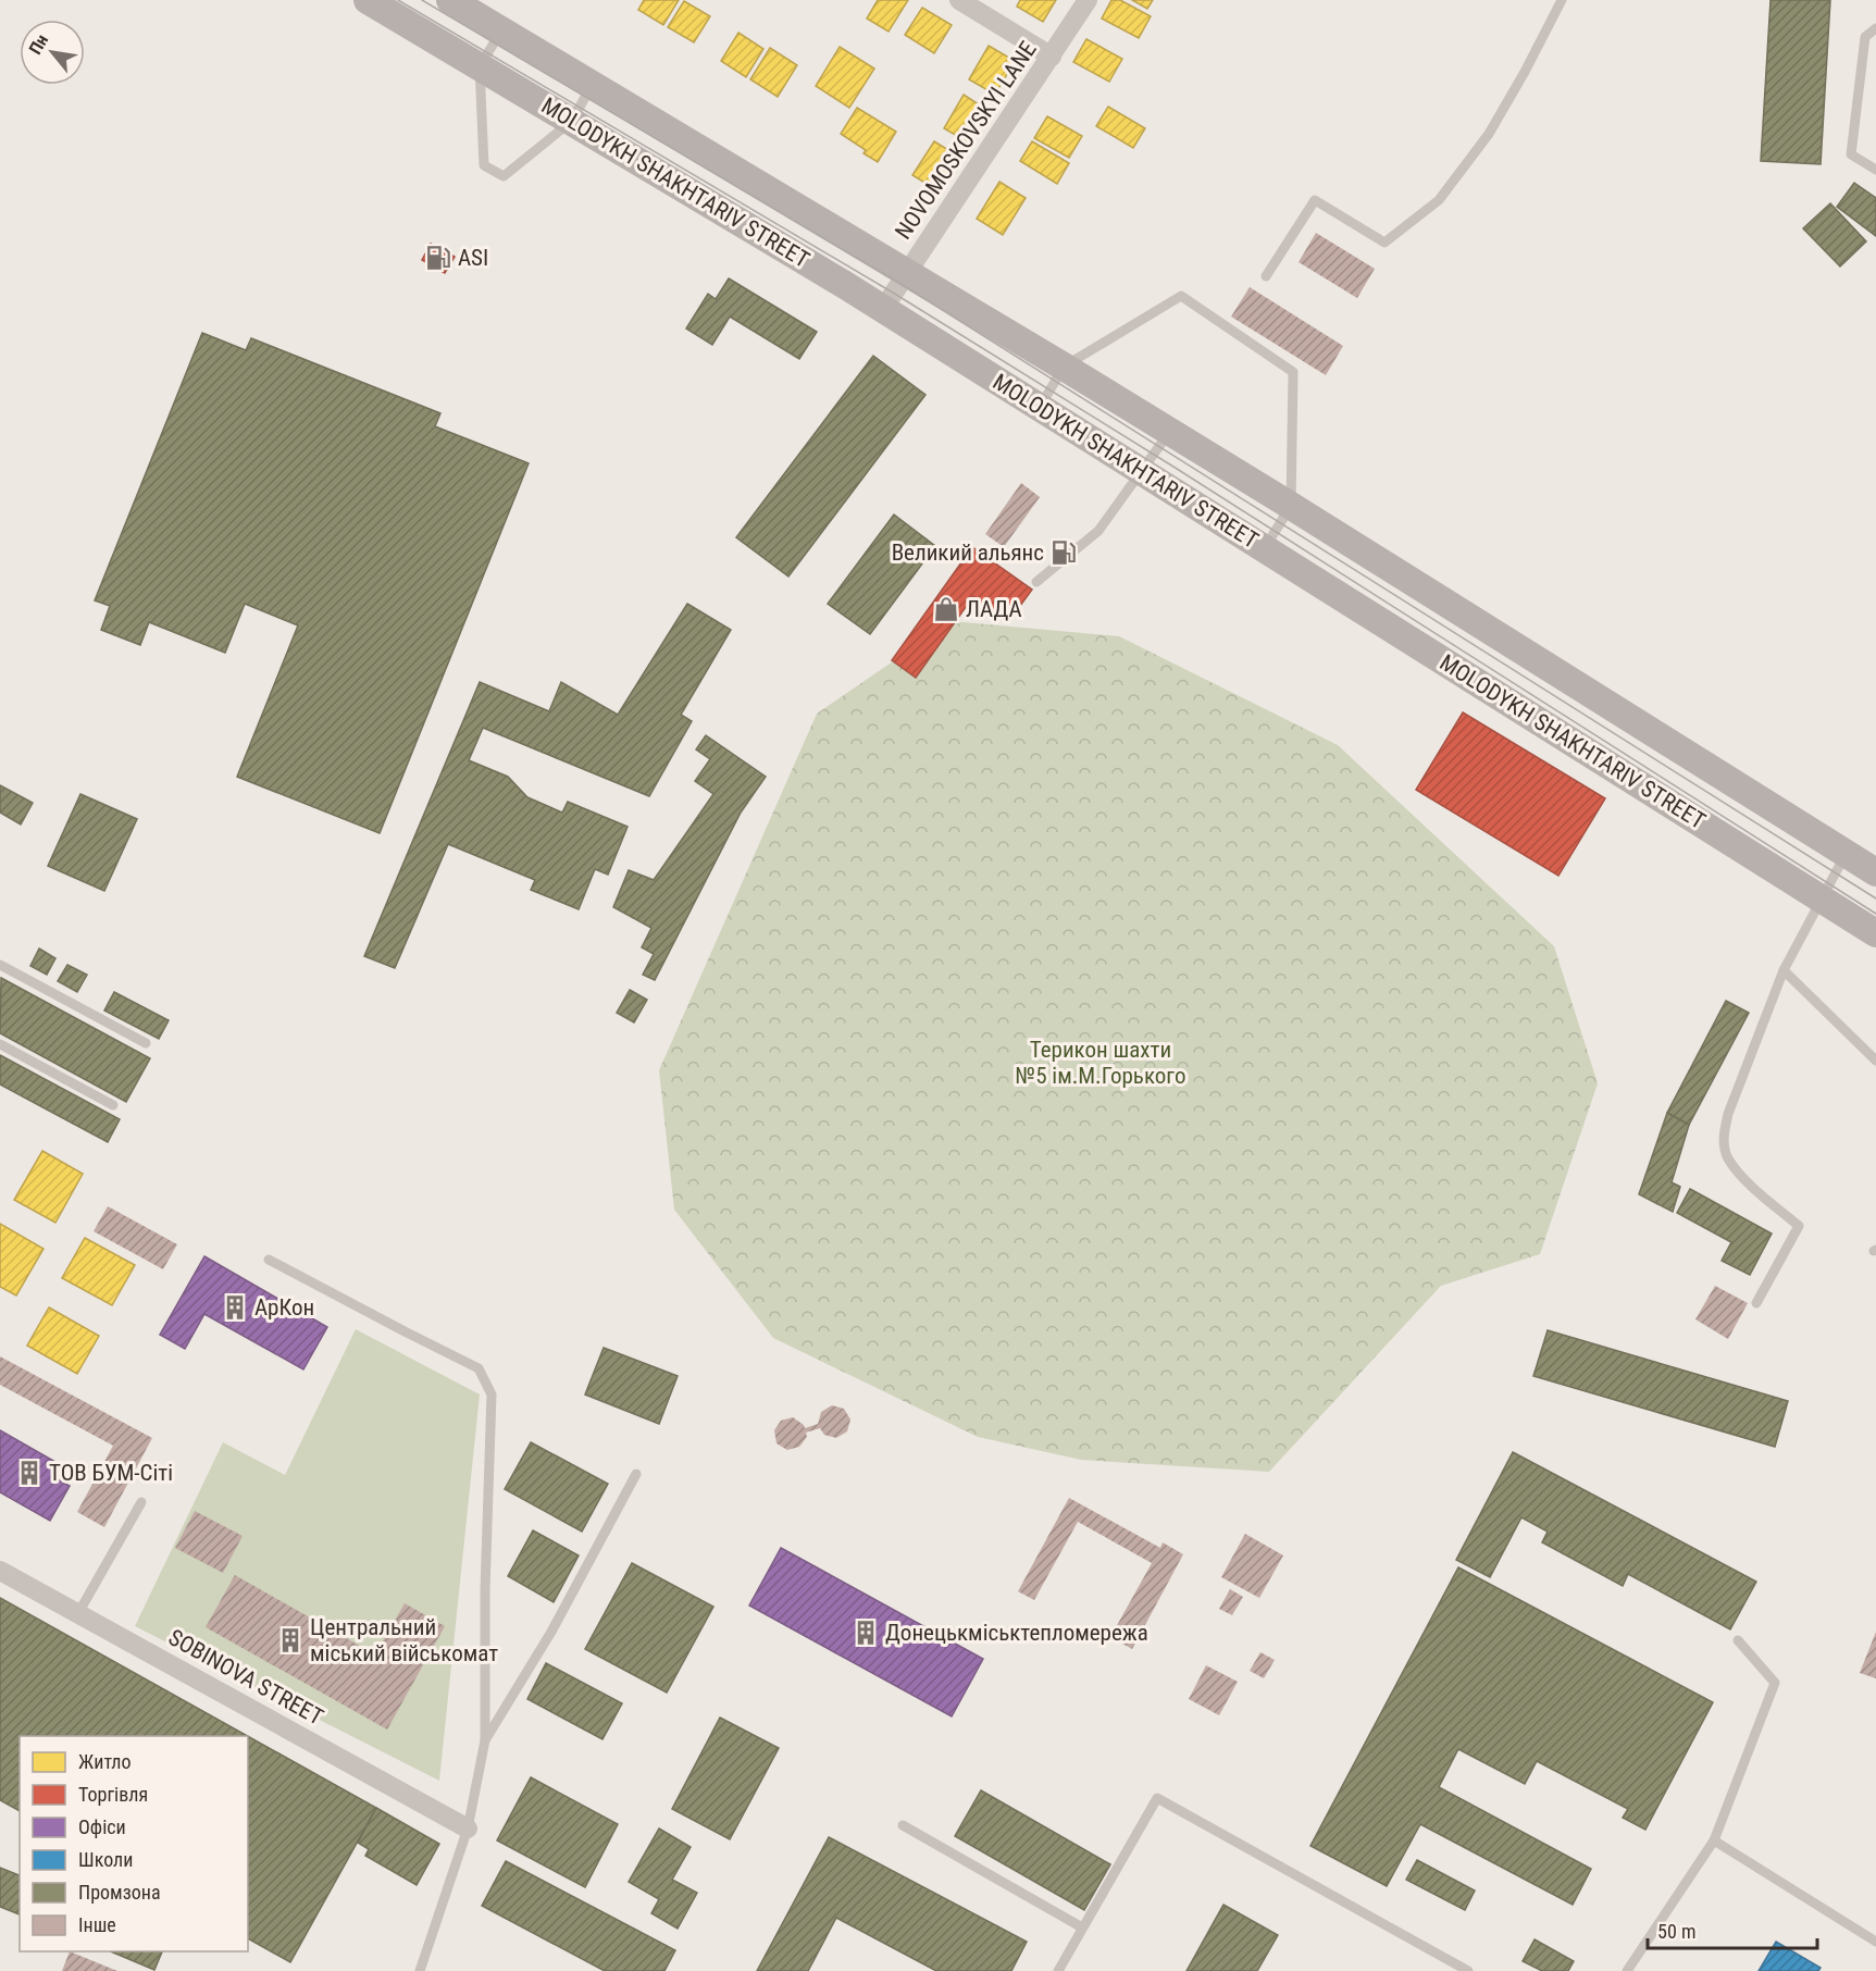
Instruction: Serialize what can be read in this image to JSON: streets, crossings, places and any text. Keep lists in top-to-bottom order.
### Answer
{
  "streets": {
    "main road": ["MOLODYKH SHAKHTARIV STREET"],
    "street": ["NOVOMOSKOVSKYI LANE", "SOBINOVA STREET"]
  },
  "crossings": [
    ["NOVOMOSKOVSKYI LANE", "MOLODYKH SHAKHTARIV STREET"]
  ],
  "parks": ["Терикон шахти №5 ім.М.Горького"],
  "places": {
    "fuel station": ["ASI", "Великий альянс"],
    "shop": ["ЛАДА"],
    "building": [
      "АрКон",
      "ТОВ БУМ-Сіті",
      "Донецькміськтепломережа",
      "Центральний міський військомат"
    ]
  },
  "legend": [
    "Житло",
    "Торгівля",
    "Офіси",
    "Школи",
    "Промзона",
    "Інше"
  ],
  "scale_bar": "50 m",
  "north": "top left"
}
